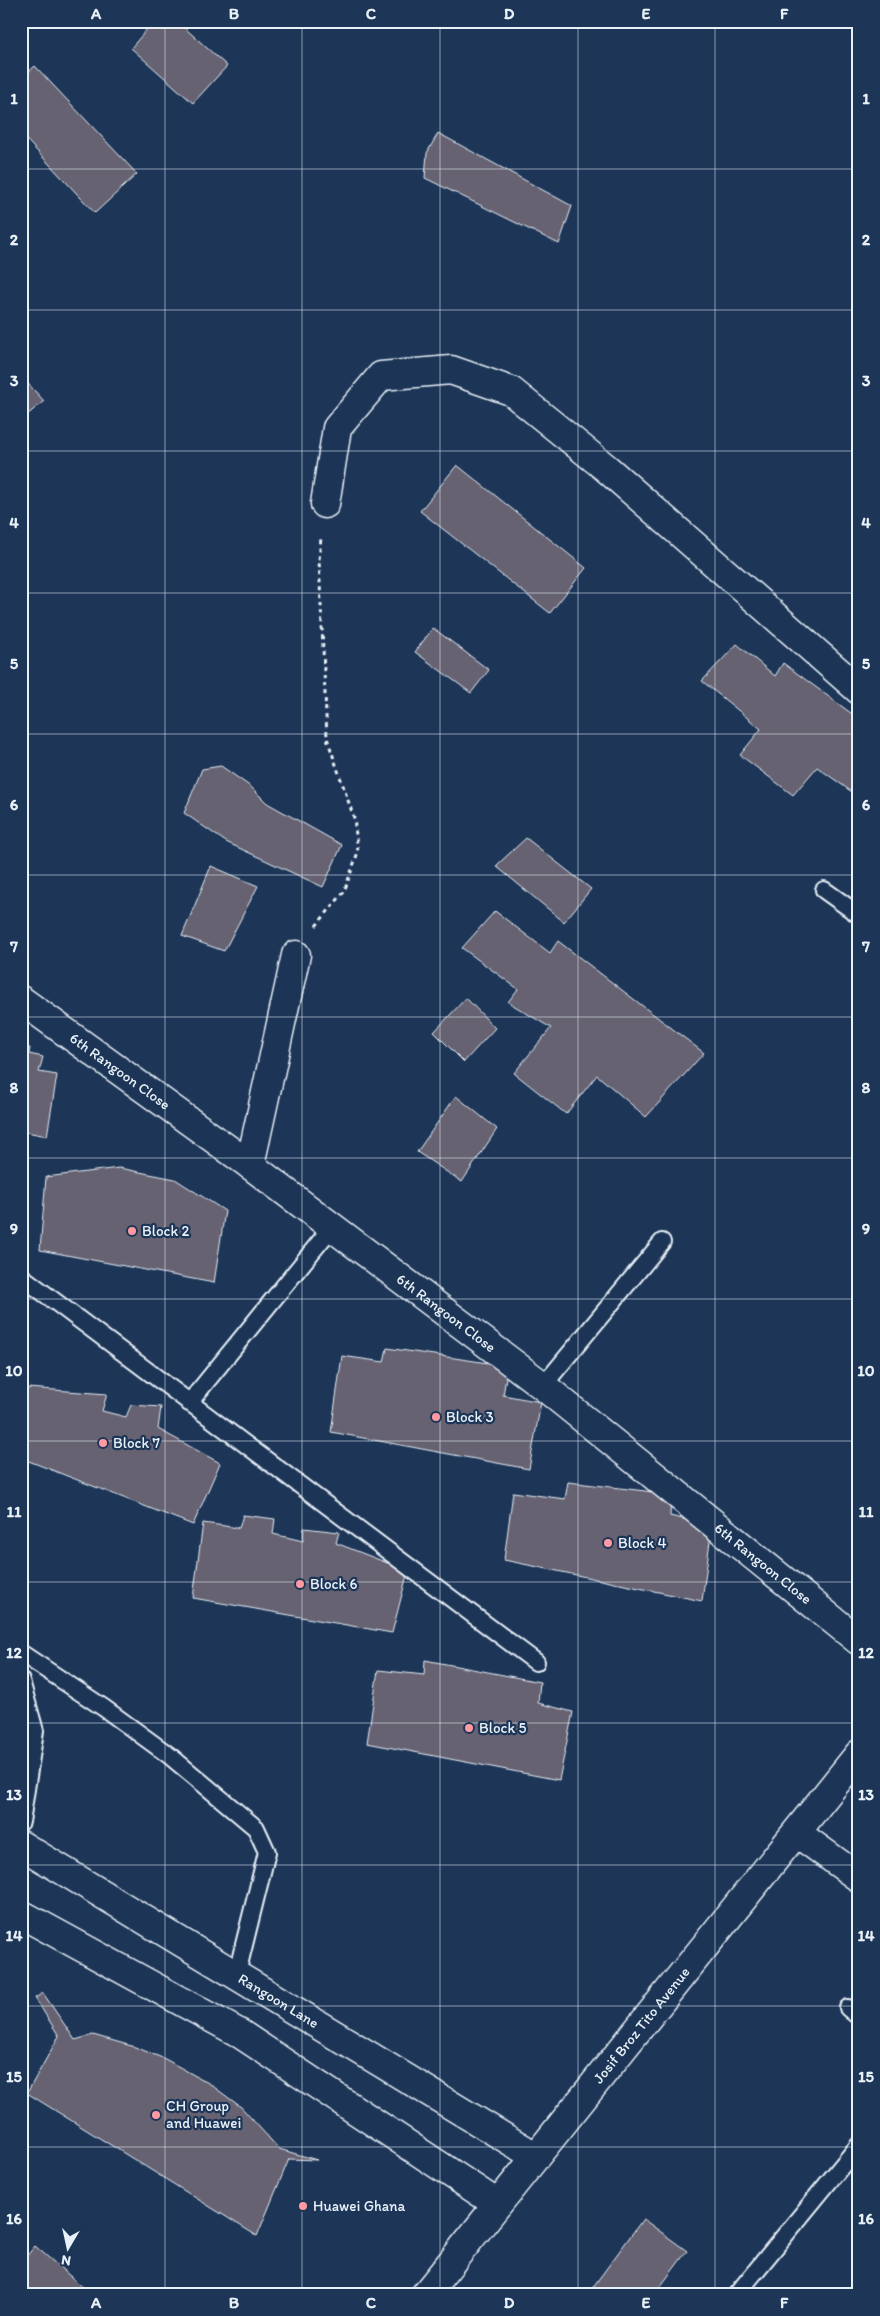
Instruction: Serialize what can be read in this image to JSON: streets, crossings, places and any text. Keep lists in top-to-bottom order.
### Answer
{
  "streets": {
    "street": ["6th Rangoon Close", "Rangoon Lane", "Josif Broz Tito Avenue"]
  },
  "crossings": [
    ["Rangoon Lane", "Josif Broz Tito Avenue"]
  ],
  "places": [
    "Block 2",
    "Block 3",
    "Block 7",
    "Block 4",
    "Block 6",
    "Block 5",
    "CH Group and Huawei",
    "Huawei Ghana"
  ],
  "north": "bottom",
  "grid": {
    "columns": [
      "A",
      "B",
      "C",
      "D",
      "E",
      "F"
    ],
    "rows": [
      "1",
      "2",
      "3",
      "4",
      "5",
      "6",
      "7",
      "8",
      "9",
      "10",
      "11",
      "12",
      "13",
      "14",
      "15",
      "16"
    ]
  }
}
